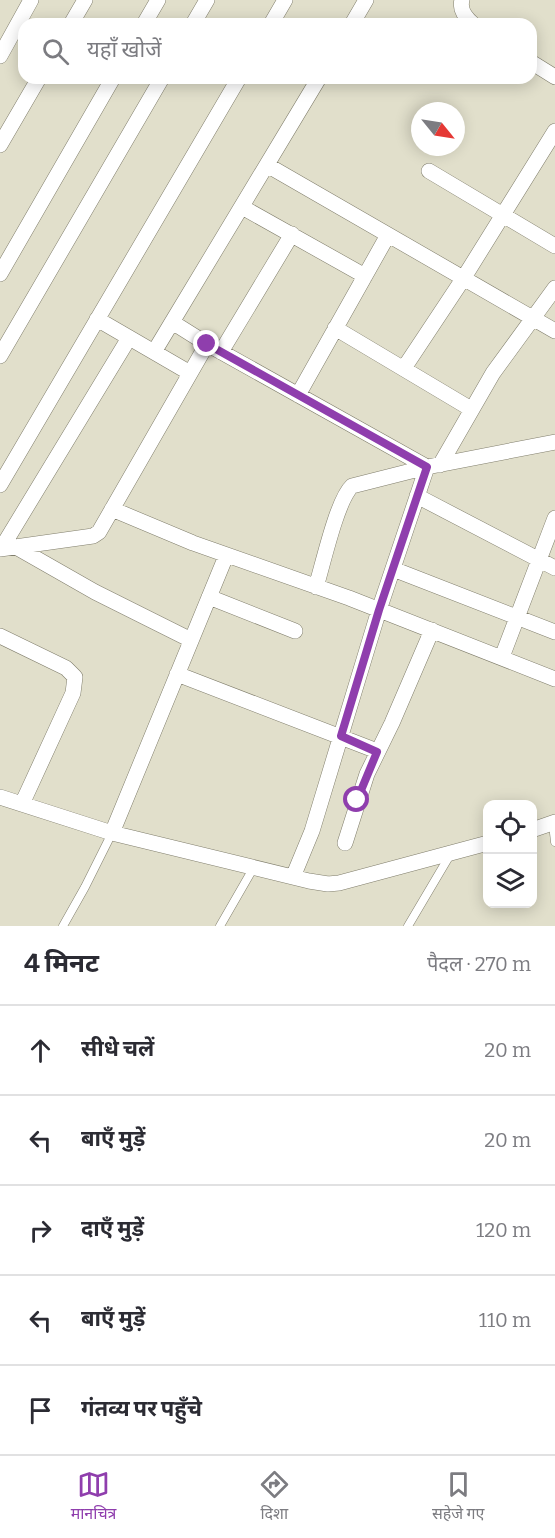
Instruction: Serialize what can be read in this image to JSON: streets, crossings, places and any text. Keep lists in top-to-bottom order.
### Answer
{
  "north": "bottom right",
  "page": {
    "search": "यहाँ खोजें",
    "heading": ["4 मिनट", "पैदल · 270 m"],
    "list": [
      ["सीधे चलें", "20 m"],
      ["बाएँ मुड़ें", "20 m"],
      ["दाएँ मुड़ें", "120 m"],
      ["बाएँ मुड़ें", "110 m"],
      "गंतव्य पर पहुँचे"
    ],
    "nav": ["मानचित्र", "दिशा", "सहेजे गए"]
  }
}
